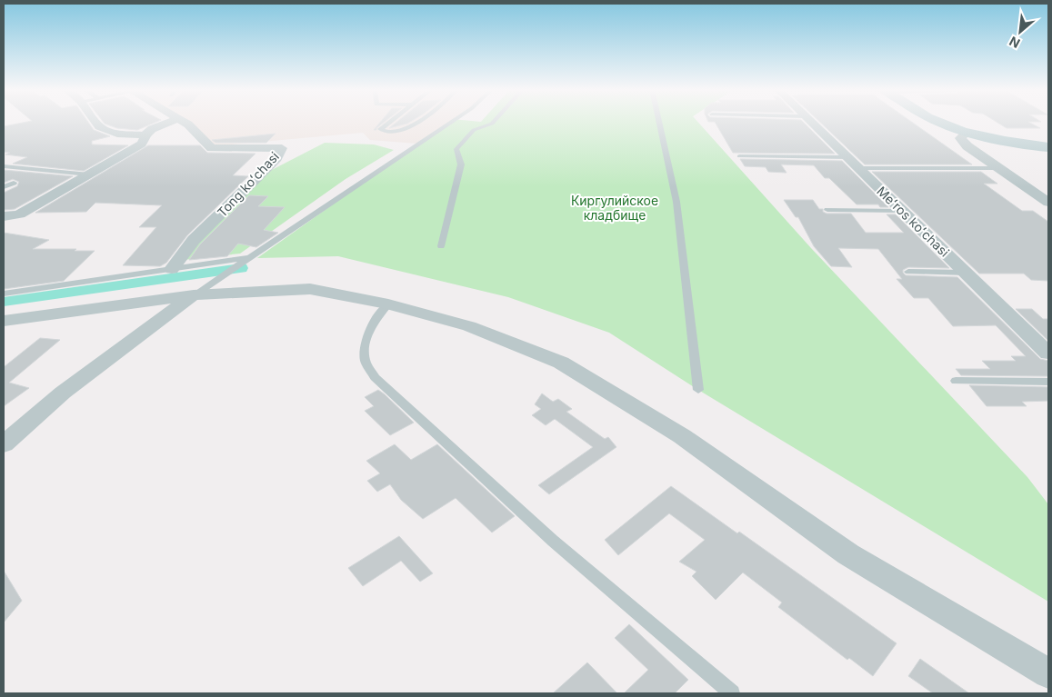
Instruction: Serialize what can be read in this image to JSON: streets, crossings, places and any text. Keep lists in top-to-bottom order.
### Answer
{
  "streets": {
    "street": ["Tong koʻchasi", "Meʻros koʻchasi"]
  },
  "parks": ["Киргулийское кладбище"],
  "north": "bottom left"
}
